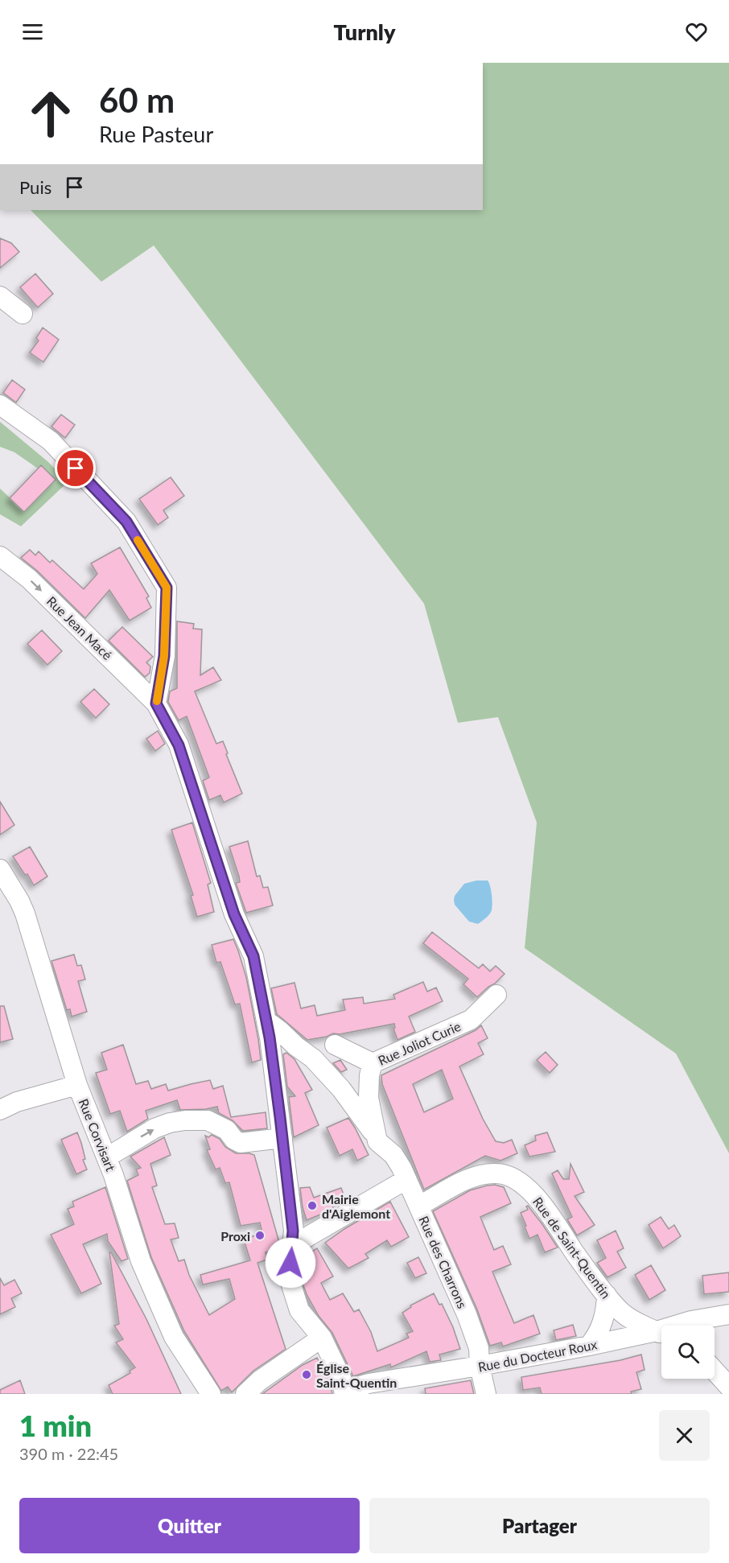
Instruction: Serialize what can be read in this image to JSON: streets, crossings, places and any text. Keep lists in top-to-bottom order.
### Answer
{
  "streets": {
    "street": [
      "Rue Jean Macé",
      "Rue Joliot Curie",
      "Rue Corvisart",
      "Rue de Saint-Quentin",
      "Rue des Charrons",
      "Rue du Docteur Roux"
    ]
  },
  "crossings": [
    ["Rue Jean Macé", "Rue des Charrons"],
    ["Rue Jean Macé", "Rue du Docteur Roux"],
    ["Rue de Saint-Quentin", "Rue des Charrons"],
    ["Rue des Charrons", "Rue du Docteur Roux"]
  ],
  "places": ["Mairie d'Aiglemont", "Proxi", "Église Saint-Quentin"],
  "page": {
    "header": "Turnly",
    "turn": ["60 m", "Rue Pasteur"],
    "then": "Puis",
    "heading": ["1 min", "390 m · 22:45"],
    "buttons": ["Quitter", "Partager"]
  }
}
